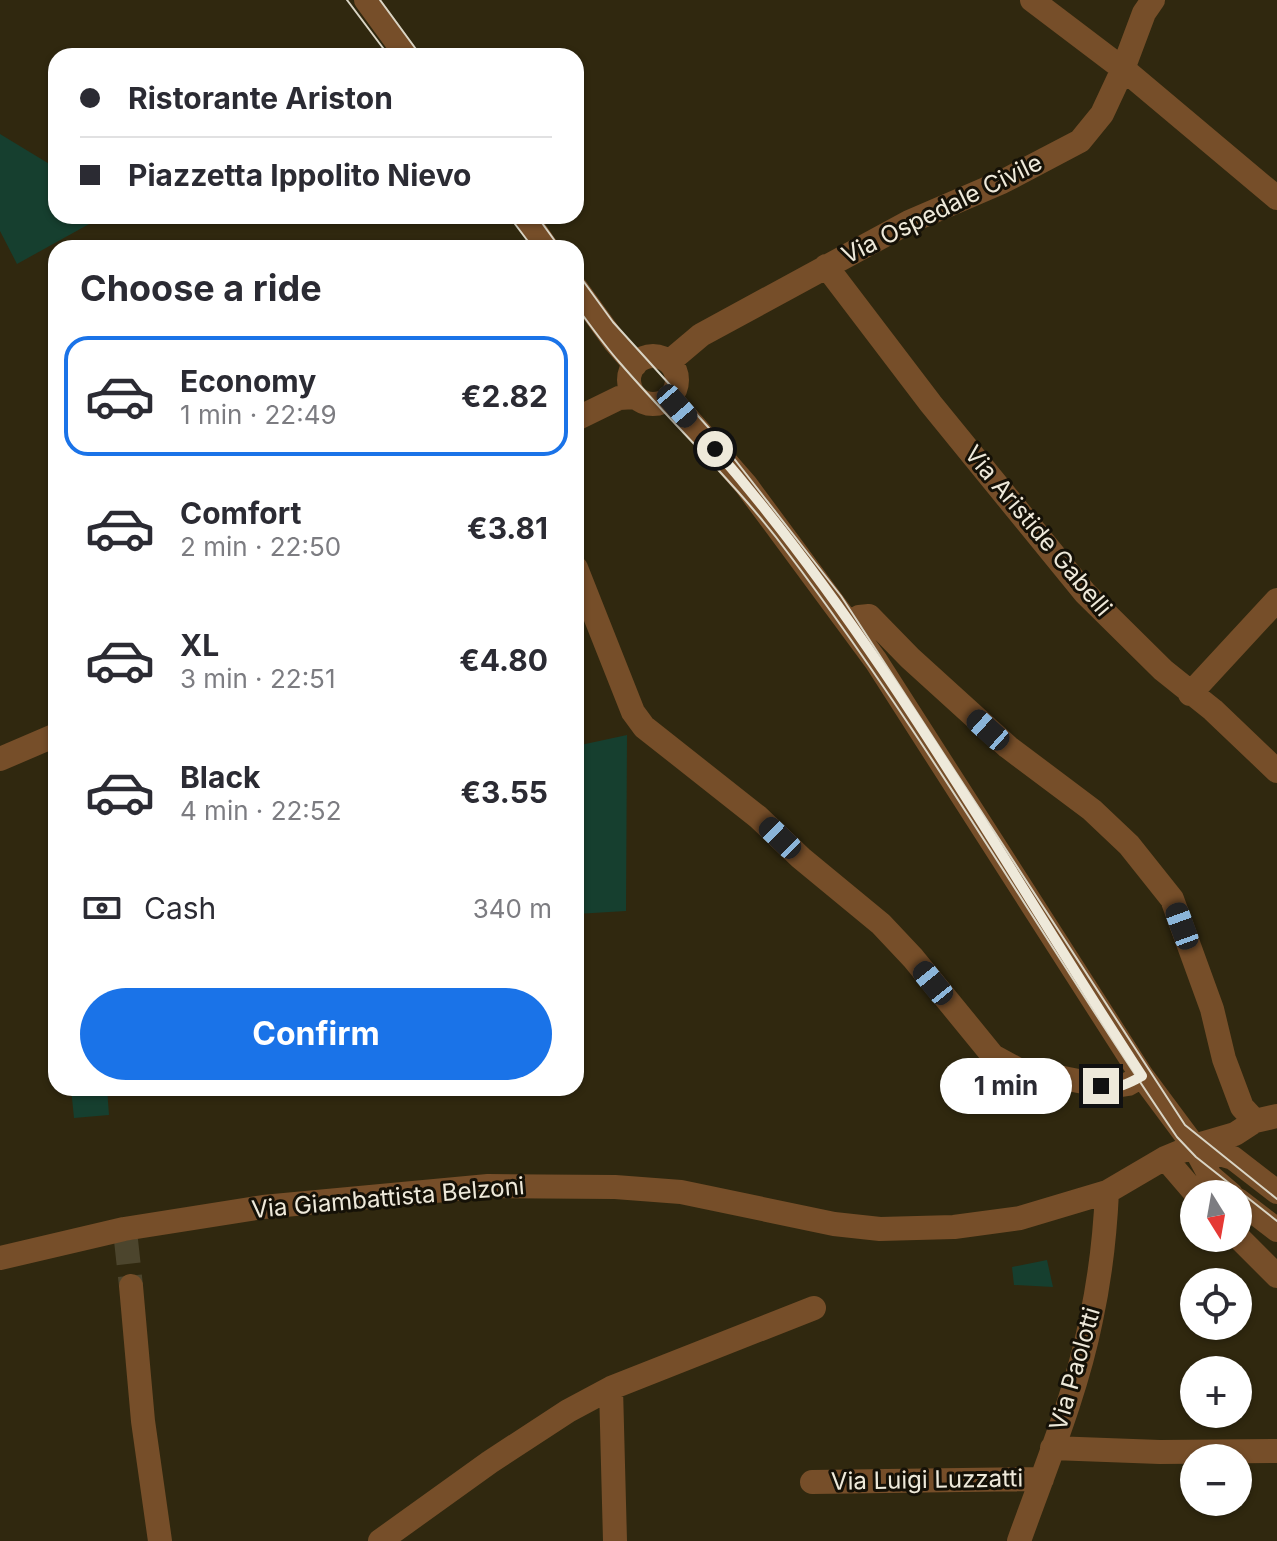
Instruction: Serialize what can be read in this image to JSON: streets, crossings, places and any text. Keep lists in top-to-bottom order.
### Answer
{
  "streets": {
    "street": [
      "Via Ospedale Civile",
      "Via Aristide Gabelli",
      "Via Giambattista Belzoni",
      "Via Paolotti",
      "Via Luigi Luzzatti"
    ]
  },
  "crossings": [
    ["Via Ospedale Civile", "Via Aristide Gabelli"],
    ["Via Giambattista Belzoni", "Via Paolotti"],
    ["Via Paolotti", "Via Luigi Luzzatti"]
  ],
  "north": "bottom",
  "page": {
    "banner": ["Ristorante Ariston", "Piazzetta Ippolito Nievo"],
    "heading": "Choose a ride",
    "list": [
      {
        "name": "Economy",
        "note": "1 min · 22:49",
        "value": "€2.82"
      },
      {
        "name": "Comfort",
        "note": "2 min · 22:50",
        "value": "€3.81"
      },
      {
        "name": "XL",
        "note": "3 min · 22:51",
        "value": "€4.80"
      },
      {
        "name": "Black",
        "note": "4 min · 22:52",
        "value": "€3.55"
      }
    ],
    "pay": ["Cash", "340 m"],
    "buttons": "Confirm",
    "bubble": "1 min",
    "map_buttons": ["+", "−"]
  }
}
